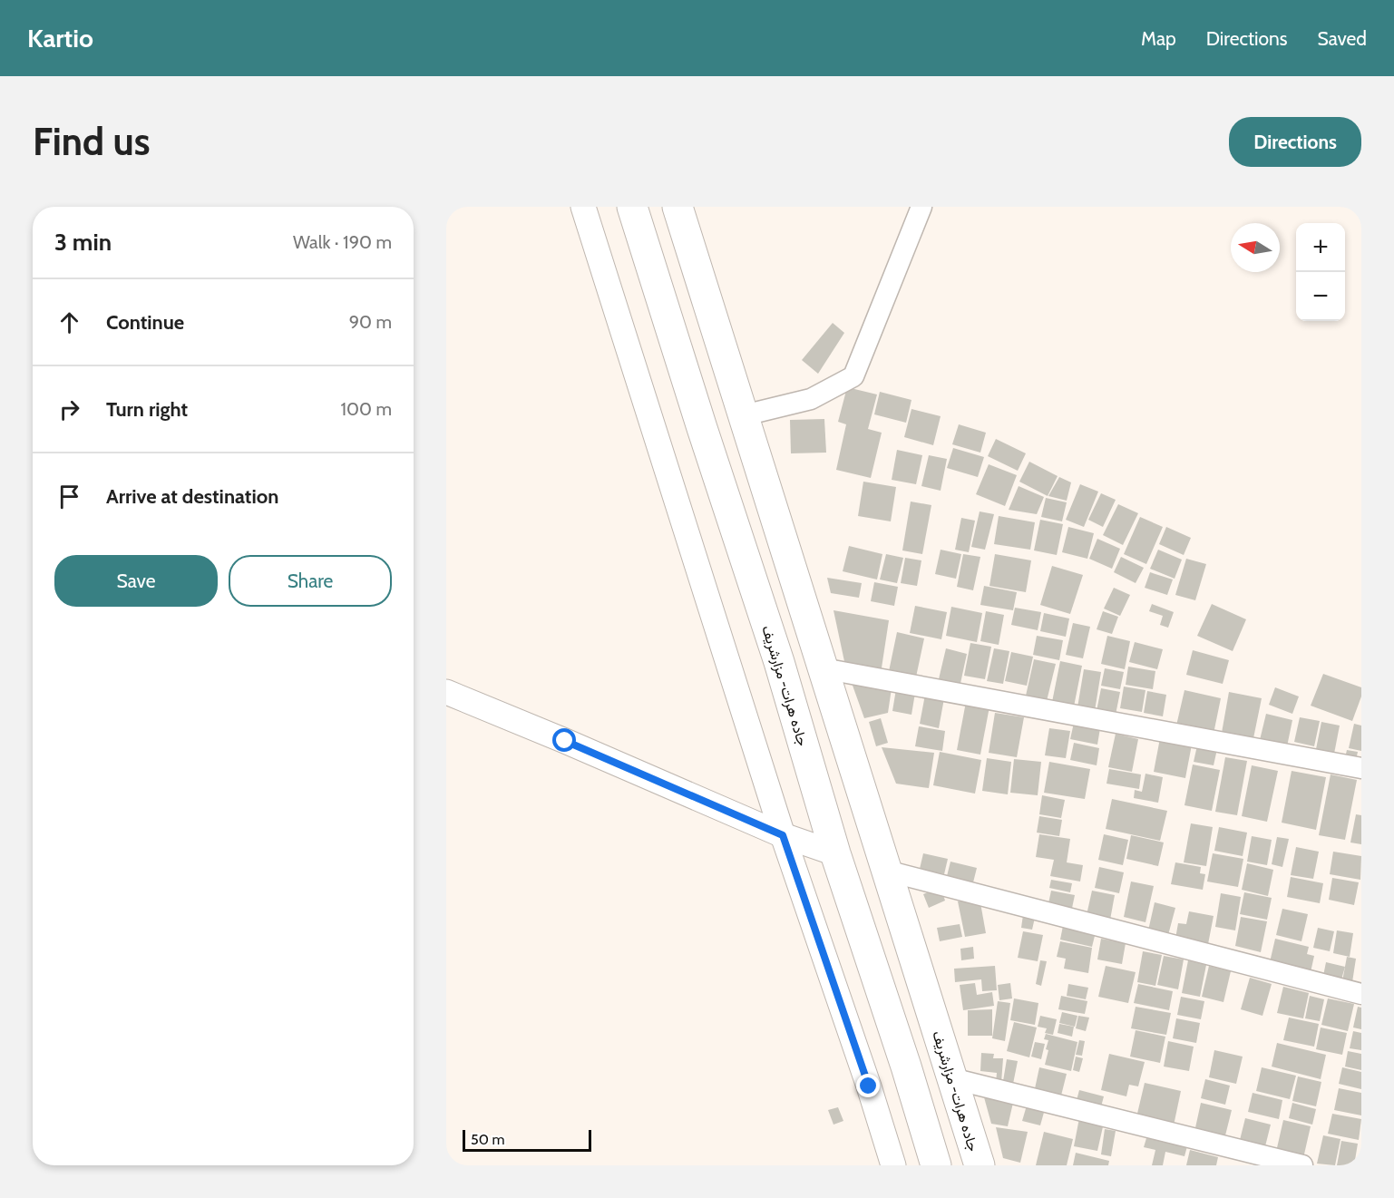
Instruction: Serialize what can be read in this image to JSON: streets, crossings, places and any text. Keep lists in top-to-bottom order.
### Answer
{
  "streets": {
    "highway": ["جاده هرات- مزارشریف"]
  },
  "scale_bar": "50 m",
  "north": "left",
  "page": {
    "header": "Kartio",
    "nav": ["Map", "Directions", "Saved"],
    "buttons": [
      "Directions",
      ["Save", "Share"]
    ],
    "title": "Find us",
    "heading": ["3 min", "Walk · 190 m"],
    "map_buttons": ["+", "−"],
    "list": [
      ["Continue", "90 m"],
      ["Turn right", "100 m"],
      "Arrive at destination"
    ],
    "scale": "50 m"
  }
}
